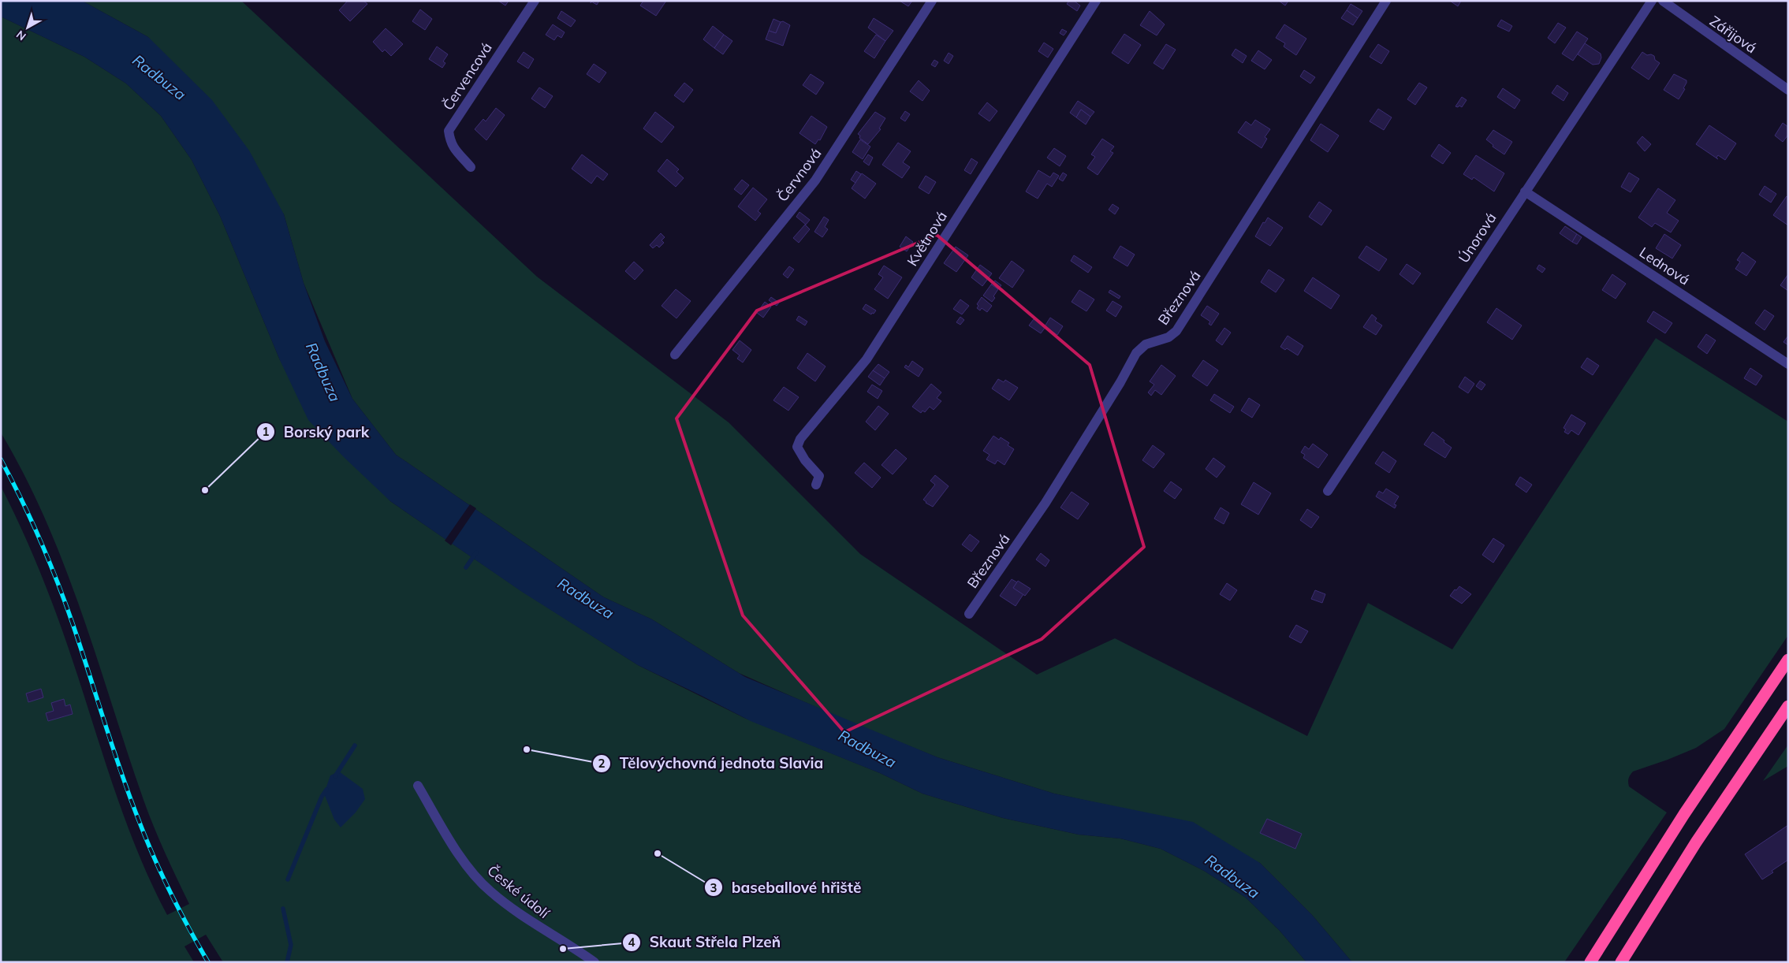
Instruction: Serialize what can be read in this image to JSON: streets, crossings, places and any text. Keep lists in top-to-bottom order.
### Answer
{
  "streets": {
    "street": [
      "Zářijová",
      "Červencová",
      "Červnová",
      "Únorová",
      "Květnová",
      "Lednová",
      "Březnová",
      "České údolí"
    ]
  },
  "crossings": [
    ["Únorová", "Lednová"]
  ],
  "water": ["Radbuza"],
  "places": [
    "Borský park",
    "Tělovýchovná jednota Slavia",
    "baseballové hřiště",
    "Skaut Střela Plzeň"
  ],
  "north": "bottom left"
}
